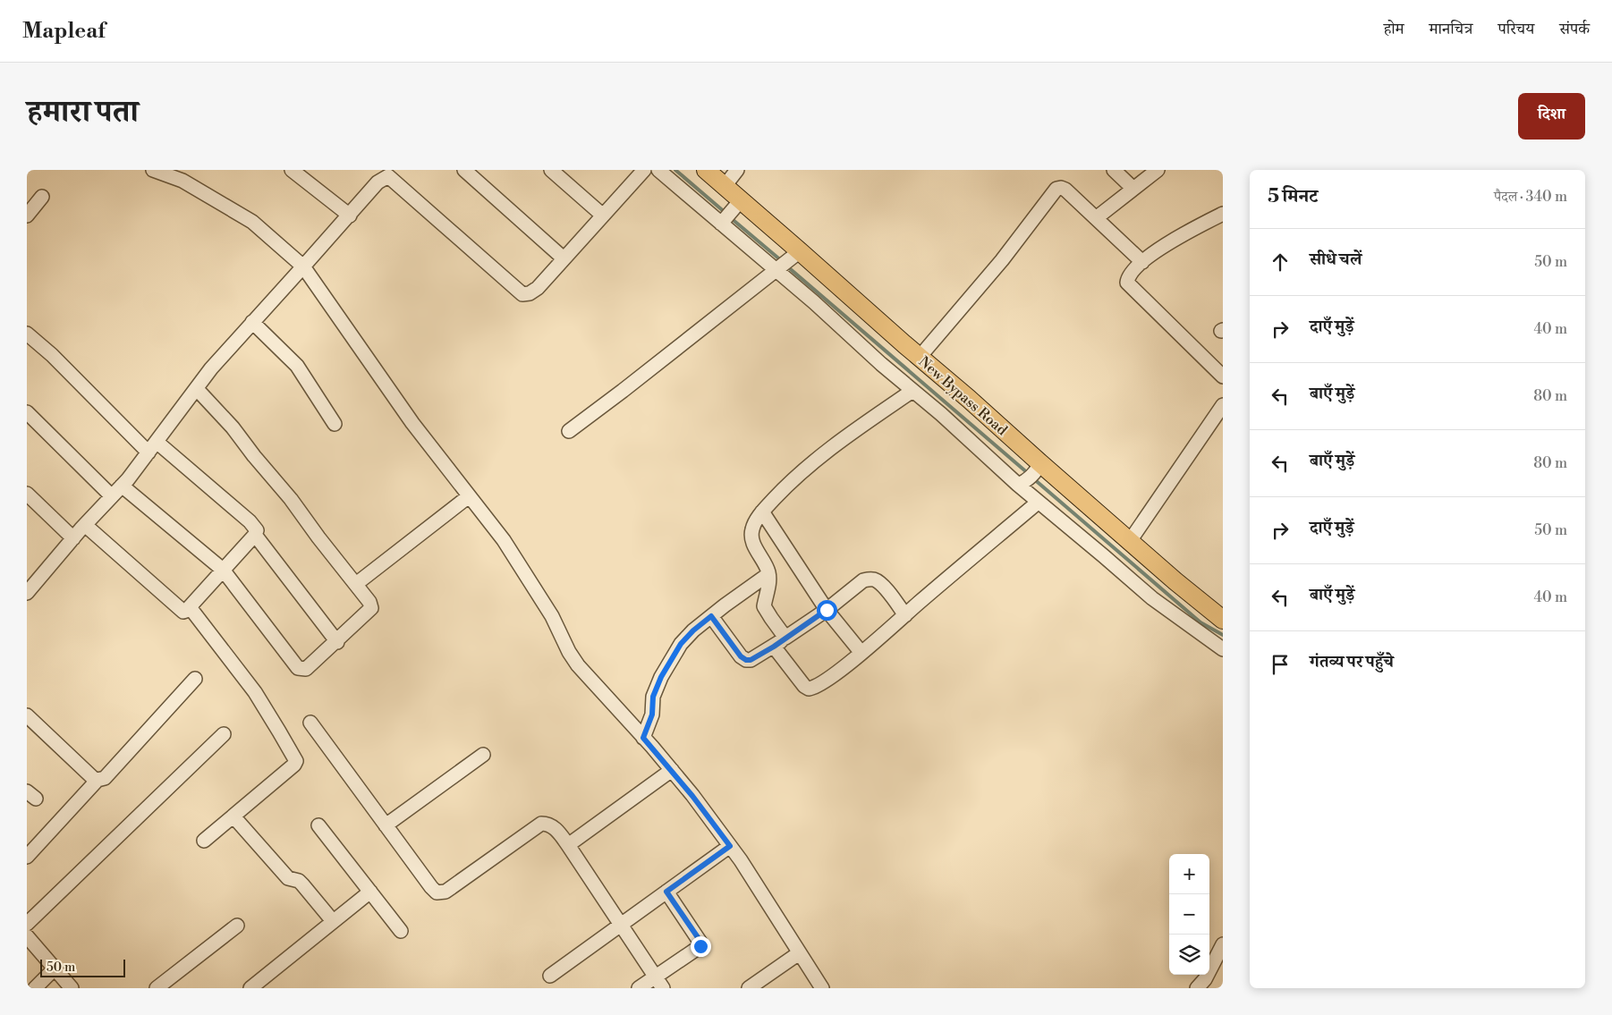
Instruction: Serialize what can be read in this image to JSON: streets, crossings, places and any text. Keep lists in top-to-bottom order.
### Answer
{
  "streets": {
    "main road": ["New Bypass Road"]
  },
  "scale_bar": "50 m",
  "page": {
    "header": "Mapleaf",
    "nav": [
      "होम",
      "मानचित्र",
      "परिचय",
      "संपर्क"
    ],
    "title": "हमारा पता",
    "buttons": "दिशा",
    "heading": ["5 मिनट", "पैदल · 340 m"],
    "list": [
      ["सीधे चलें", "50 m"],
      ["दाएँ मुड़ें", "40 m"],
      ["बाएँ मुड़ें", "80 m"],
      ["बाएँ मुड़ें", "80 m"],
      ["दाएँ मुड़ें", "50 m"],
      ["बाएँ मुड़ें", "40 m"],
      "गंतव्य पर पहुँचे"
    ],
    "map_buttons": ["+", "−"],
    "scale": "50 m"
  }
}
